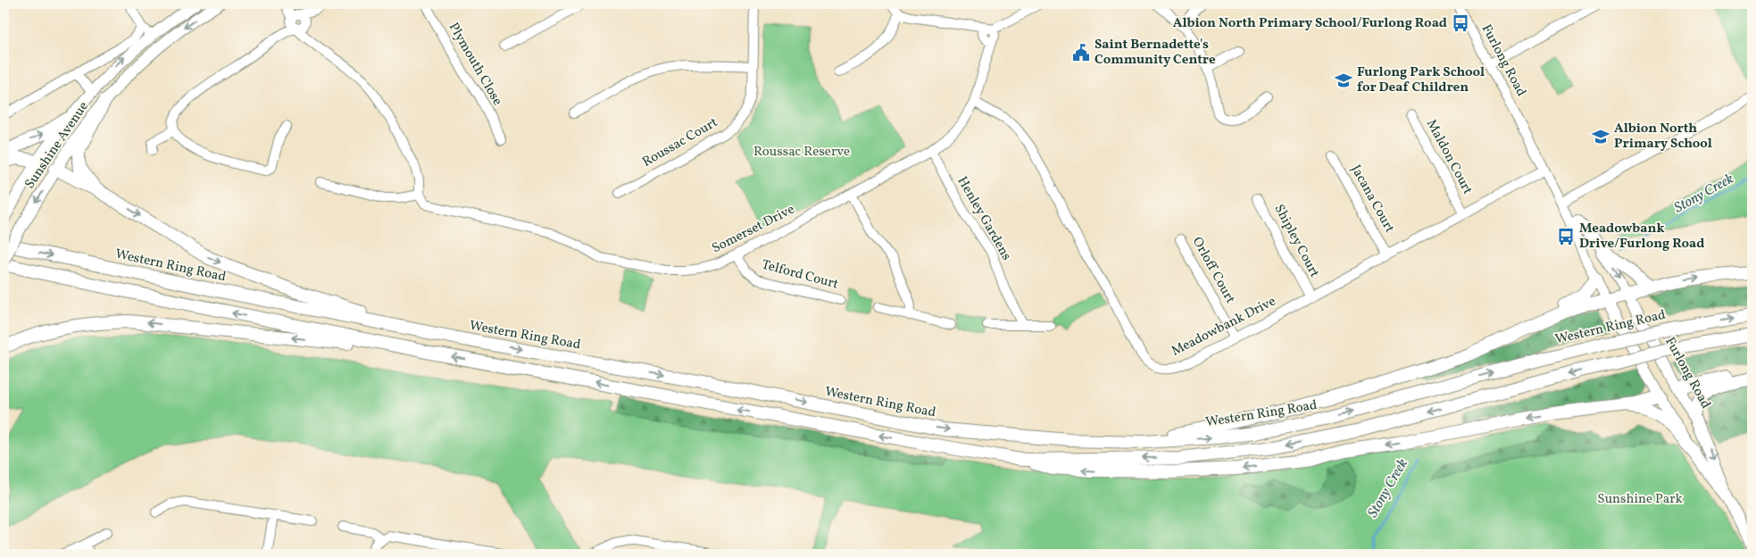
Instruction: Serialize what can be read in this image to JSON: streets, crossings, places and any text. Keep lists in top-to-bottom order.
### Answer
{
  "streets": {
    "highway": ["Western Ring Road"],
    "main road": ["Furlong Road", "Sunshine Avenue"],
    "street": [
      "Plymouth Close",
      "Roussac Court",
      "Maldon Court",
      "Jacana Court",
      "Henley Gardens",
      "Somerset Drive",
      "Shipley Court",
      "Orloff Court",
      "Telford Court",
      "Meadowbank Drive"
    ]
  },
  "crossings": [
    ["Furlong Road", "Meadowbank Drive"],
    ["Maldon Court", "Meadowbank Drive"],
    ["Jacana Court", "Meadowbank Drive"],
    ["Henley Gardens", "Somerset Drive"],
    ["Somerset Drive", "Telford Court"],
    ["Somerset Drive", "Meadowbank Drive"],
    ["Shipley Court", "Meadowbank Drive"],
    ["Orloff Court", "Meadowbank Drive"]
  ],
  "water": ["Stony Creek"],
  "parks": ["Roussac Reserve", "Sunshine Park"],
  "places": {
    "bus stop": ["Albion North Primary School/Furlong Road", "Meadowbank Drive/Furlong Road"],
    "public building": ["Saint Bernadette's Community Centre"],
    "school or university": ["Furlong Park School for Deaf Children", "Albion North Primary School"]
  }
}
